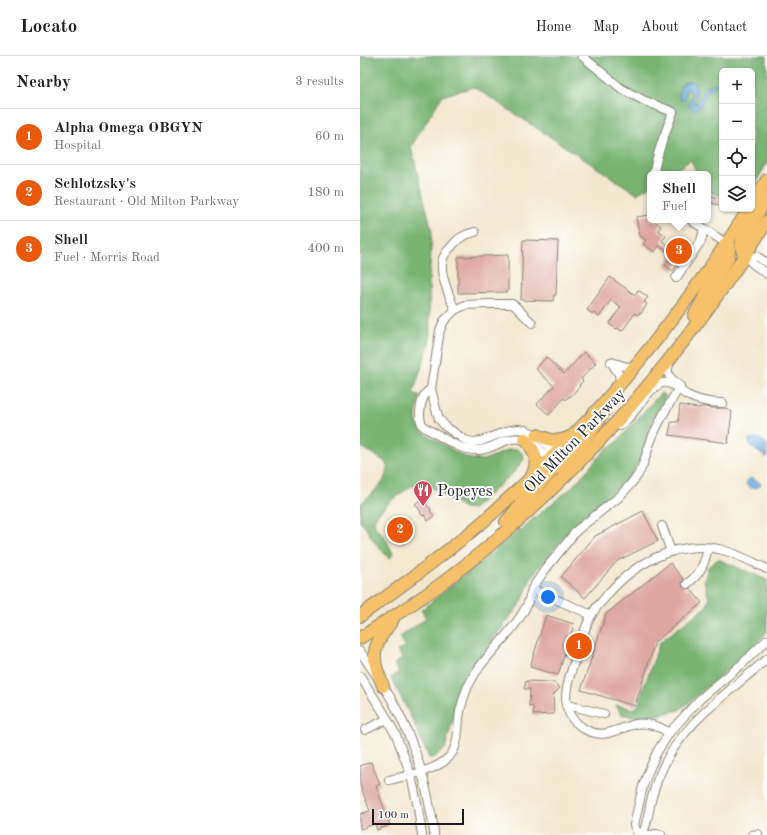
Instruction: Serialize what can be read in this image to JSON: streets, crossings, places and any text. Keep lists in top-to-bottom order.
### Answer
{
  "streets": {
    "highway": ["Old Milton Parkway"]
  },
  "places": {
    "restaurant": ["Popeyes"]
  },
  "scale_bar": "100 m",
  "page": {
    "header": "Locato",
    "nav": [
      "Home",
      "Map",
      "About",
      "Contact"
    ],
    "heading": ["Nearby", "3 results"],
    "map_buttons": ["+", "−"],
    "list": [
      {
        "mark": "1",
        "name": "Alpha Omega OBGYN",
        "note": "Hospital",
        "value": "60 m"
      },
      {
        "mark": "2",
        "name": "Schlotzsky's",
        "note": "Restaurant · Old Milton Parkway",
        "value": "180 m"
      },
      {
        "mark": "3",
        "name": "Shell",
        "note": "Fuel · Morris Road",
        "value": "400 m"
      }
    ],
    "popup": ["Shell", "Fuel"],
    "pins": ["3", "2", "1"],
    "scale": "100 m"
  }
}
